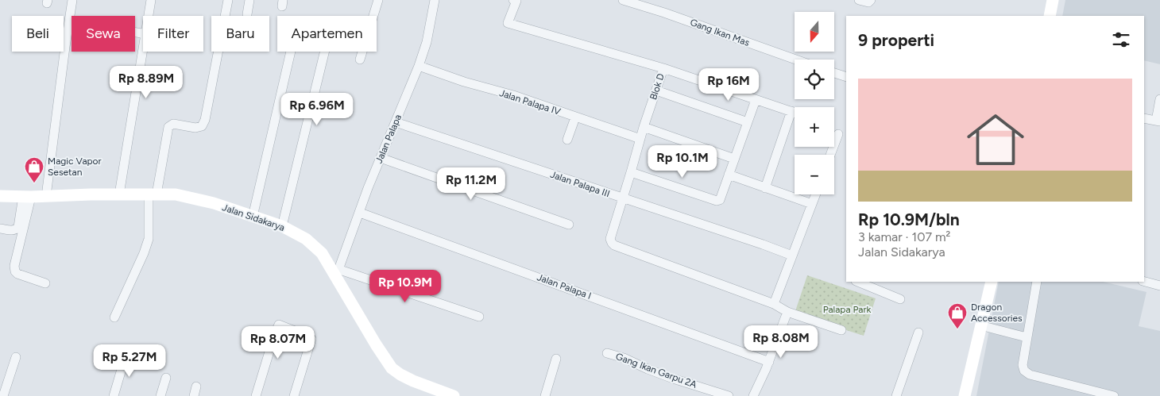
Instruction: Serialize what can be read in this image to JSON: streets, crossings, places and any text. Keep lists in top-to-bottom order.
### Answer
{
  "streets": {
    "street": [
      "Gang Ikan Mas",
      "Blok D",
      "Jalan Palapa IV",
      "Jalan Palapa",
      "Jalan Palapa III",
      "Jalan Sidakarya",
      "Jalan Palapa I",
      "Gang Ikan Garpu 2A"
    ]
  },
  "crossings": [
    ["Blok D", "Jalan Palapa IV"],
    ["Blok D", "Jalan Palapa III"],
    ["Jalan Palapa IV", "Jalan Palapa"],
    ["Jalan Palapa", "Jalan Palapa III"],
    ["Jalan Palapa", "Jalan Sidakarya"],
    ["Jalan Palapa", "Jalan Palapa I"]
  ],
  "parks": ["Palapa Park"],
  "places": {
    "shop": ["Magic Vapor Sesetan", "Dragon Accessories"]
  },
  "north": "bottom",
  "page": {
    "map_buttons": ["+", "−"],
    "chip": [
      "Beli",
      "Sewa",
      "Filter",
      "Baru",
      "Apartemen"
    ],
    "heading": "9 properti",
    "list": [
      {
        "name": "Rp 10.9M/bln",
        "note": "3 kamar · 107 m² · Jalan Sidakarya"
      }
    ],
    "price": [
      "Rp 8.89M",
      "Rp 16M",
      "Rp 6.96M",
      "Rp 10.1M",
      "Rp 11.2M",
      "Rp 10.9M",
      "Rp 8.08M",
      "Rp 8.07M",
      "Rp 5.27M"
    ]
  }
}
